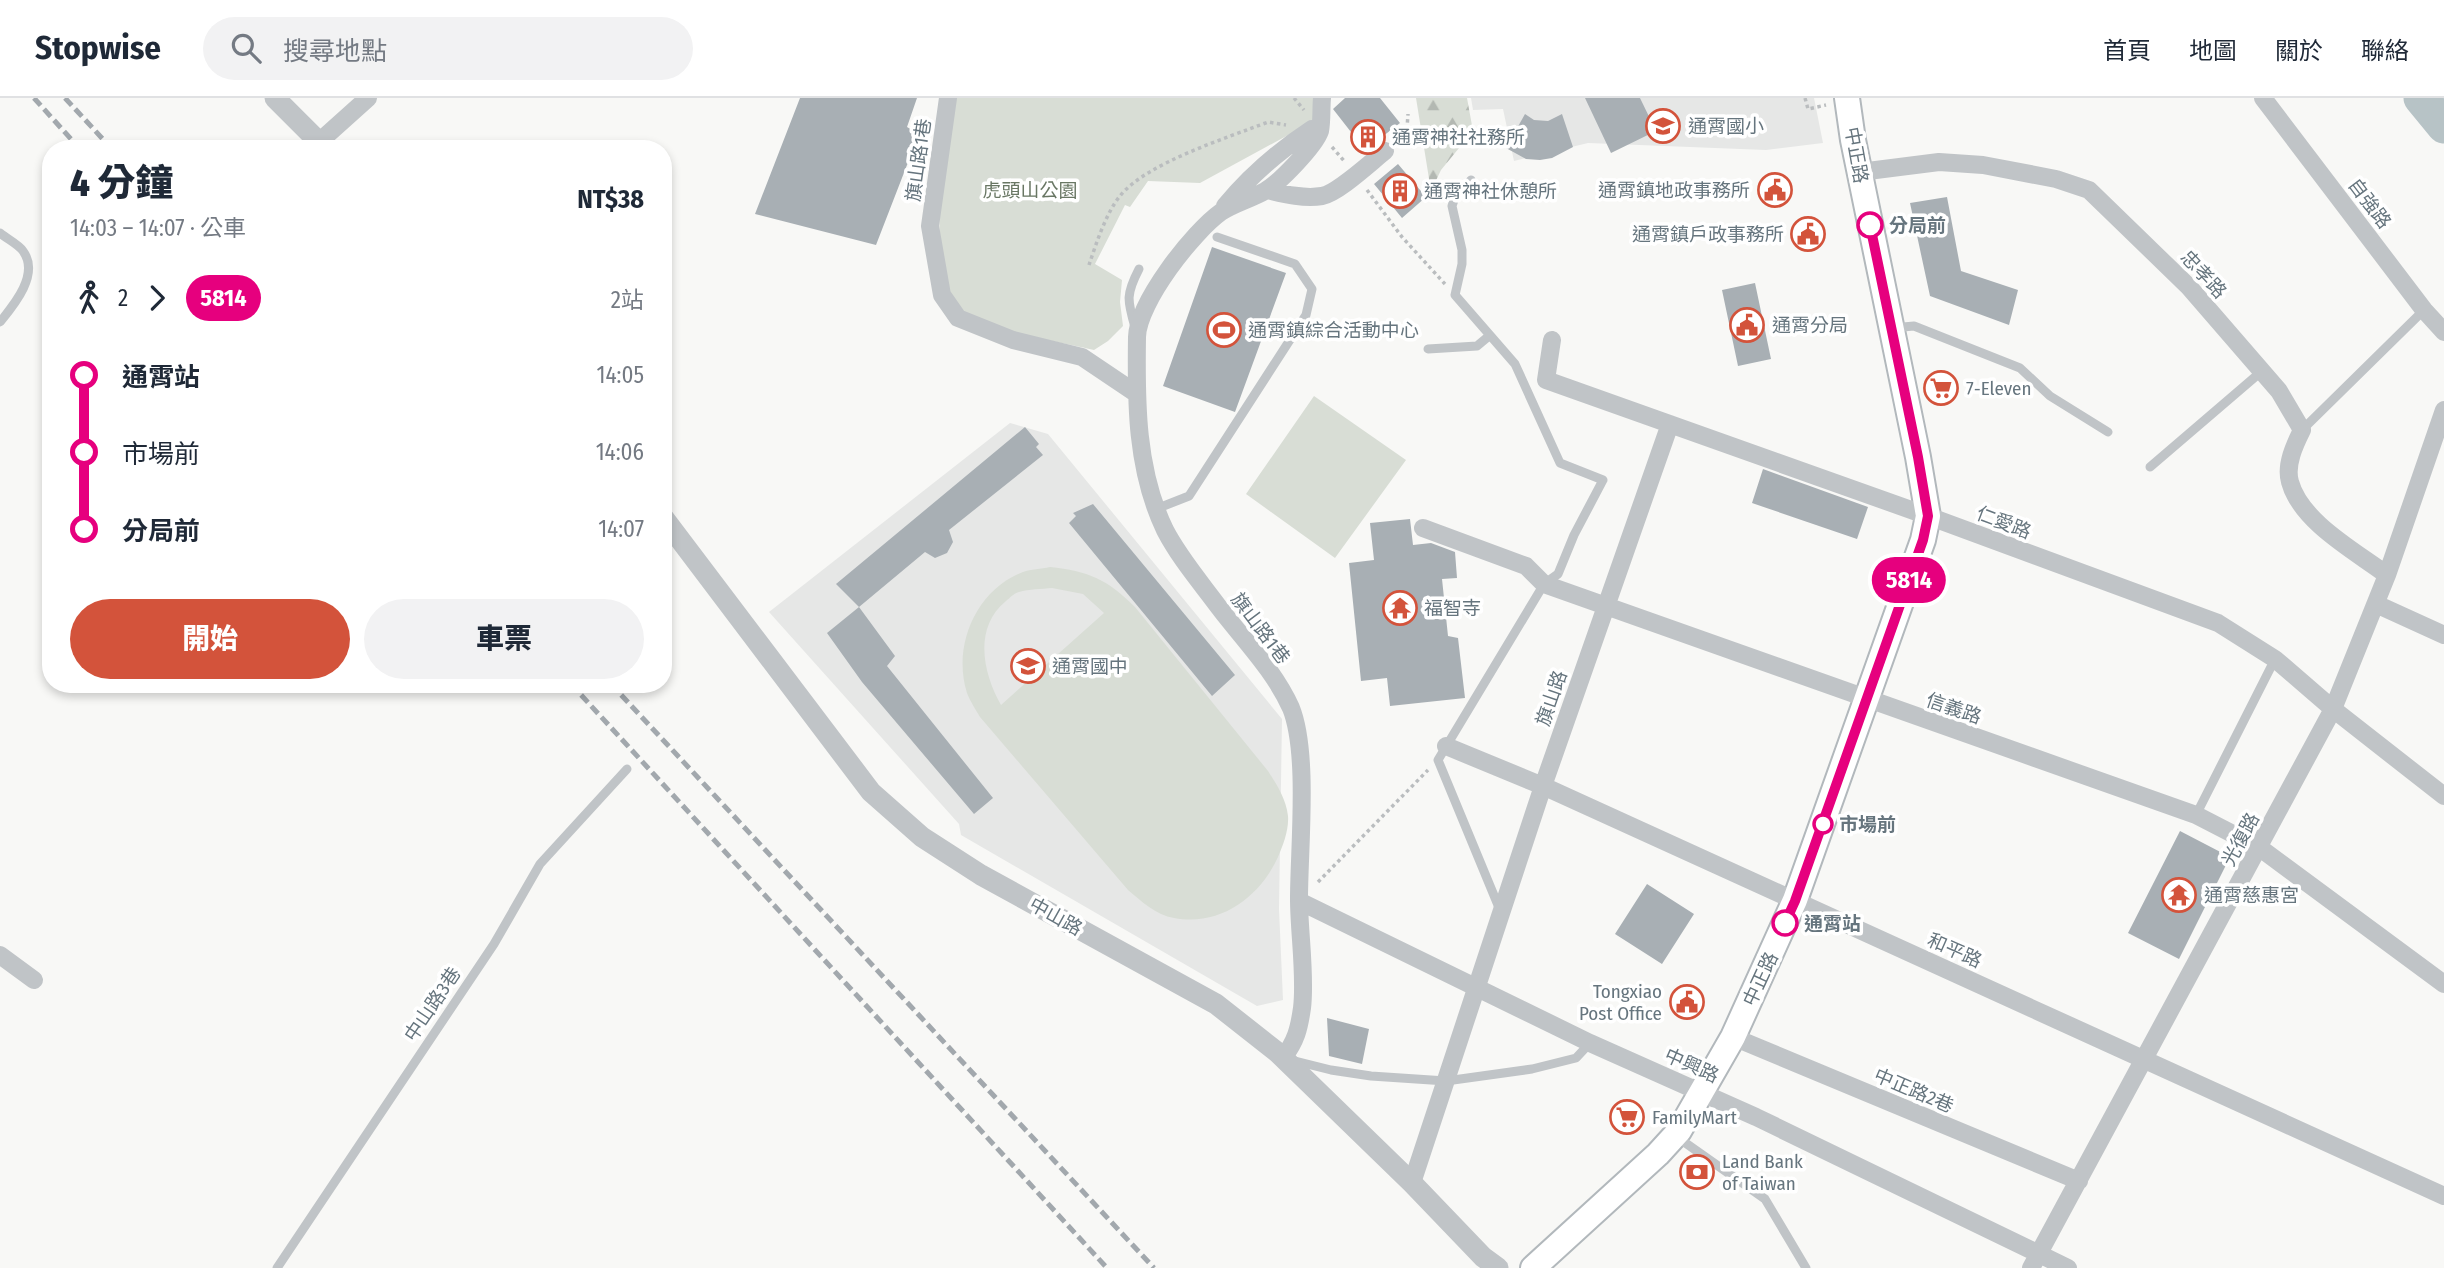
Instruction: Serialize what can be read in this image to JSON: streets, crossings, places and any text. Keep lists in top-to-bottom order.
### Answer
{
  "streets": {
    "main road": ["中正路"],
    "street": [
      "旗山路1巷",
      "自強路",
      "忠孝路",
      "仁愛路",
      "旗山路",
      "信義路",
      "光復路",
      "中山路",
      "和平路",
      "中興路",
      "中正路2巷"
    ],
    "lane": ["中山路3巷"]
  },
  "crossings": [
    ["中正路", "忠孝路"],
    ["中正路", "仁愛路"],
    ["中正路", "信義路"],
    ["中正路", "和平路"],
    ["中正路", "中興路"],
    ["中正路", "中正路2巷"],
    ["旗山路1巷", "中山路"],
    ["旗山路1巷", "中興路"],
    ["仁愛路", "旗山路"],
    ["仁愛路", "光復路"],
    ["旗山路", "信義路"],
    ["旗山路", "中山路"],
    ["旗山路", "和平路"],
    ["旗山路", "中興路"],
    ["信義路", "光復路"],
    ["光復路", "和平路"],
    ["光復路", "中興路"],
    ["光復路", "中正路2巷"]
  ],
  "parks": ["虎頭山公園"],
  "places": {
    "school or university": ["通霄國小", "通霄國中"],
    "building": ["通霄神社社務所", "通霄神社休憩所"],
    "public building": [
      "通霄鎮地政事務所",
      "通霄鎮戶政事務所",
      "通霄分局",
      "Tongxiao Post Office"
    ],
    "other": ["分局前", "市場前", "通霄站"],
    "sports": ["通霄鎮綜合活動中心"],
    "supermarket": ["7-Eleven", "FamilyMart"],
    "temple": ["福智寺", "通霄慈惠宮"],
    "bank": ["Land Bank of Taiwan"]
  },
  "lines": ["bus line 5814"],
  "page": {
    "header": "Stopwise",
    "search": "搜尋地點",
    "nav": [
      "首頁",
      "地圖",
      "關於",
      "聯絡"
    ],
    "on_map": "5814",
    "heading": ["4 分鐘", "14:03 – 14:07 · 公車", "NT$38"],
    "legs": ["2", "5814", "2站"],
    "list": [
      {
        "name": "通霄站",
        "value": "14:05"
      },
      {
        "name": "市場前",
        "value": "14:06"
      },
      {
        "name": "分局前",
        "value": "14:07"
      }
    ],
    "buttons": ["開始", "車票"]
  }
}
